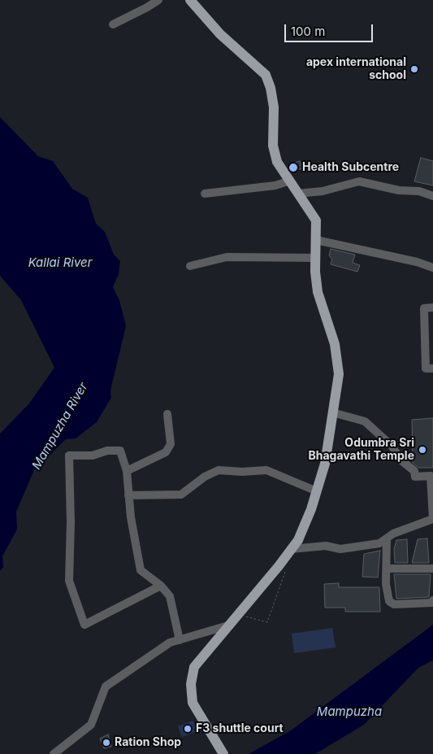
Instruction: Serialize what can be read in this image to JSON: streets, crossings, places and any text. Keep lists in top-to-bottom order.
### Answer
{
  "water": ["Kallai River", "Mampuzha River", "Mampuzha"],
  "places": [
    "apex international school",
    "Health Subcentre",
    "Odumbra Sri Bhagavathi Temple",
    "F3 shuttle court",
    "Ration Shop"
  ],
  "scale_bar": "100 m"
}
